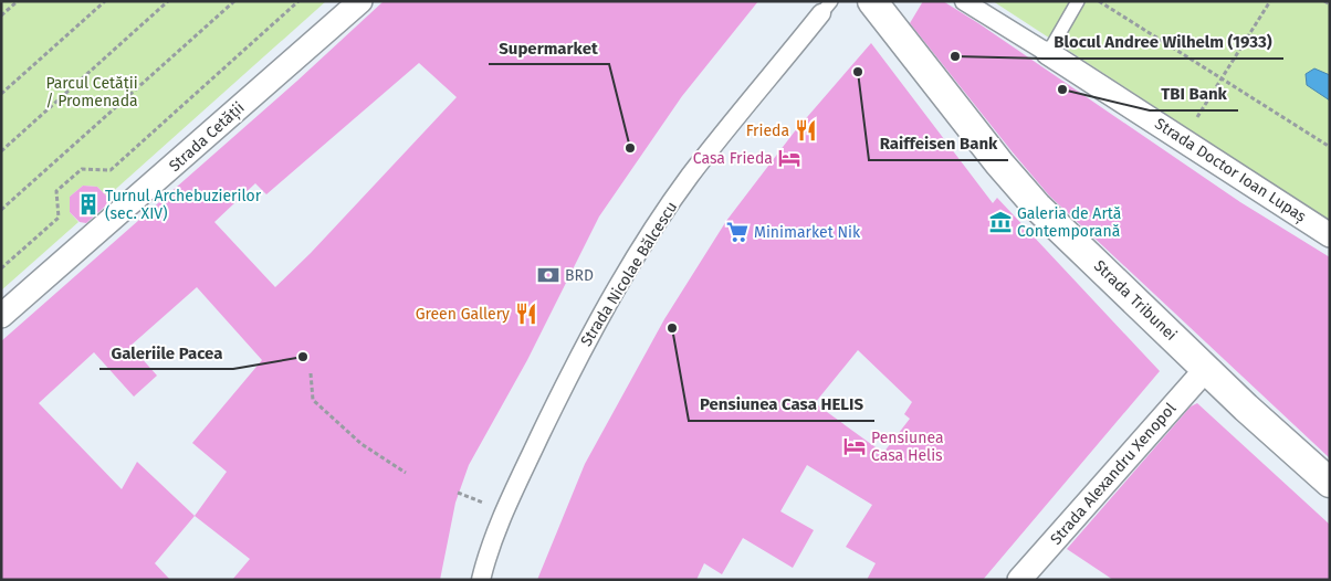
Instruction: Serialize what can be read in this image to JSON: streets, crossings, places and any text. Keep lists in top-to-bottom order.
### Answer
{
  "streets": {
    "street": [
      "Strada Cetății",
      "Strada Doctor Ioan Lupaș",
      "Strada Nicolae Bălcescu",
      "Strada Tribunei",
      "Strada Alexandru Xenopol"
    ]
  },
  "crossings": [
    ["Strada Tribunei", "Strada Alexandru Xenopol"]
  ],
  "parks": ["Parcul Cetății / Promenada"],
  "places": {
    "other": [
      "Blocul Andree Wilhelm (1933)",
      "Raiffeisen Bank",
      "TBI Bank",
      "Supermarket",
      "Pensiunea Casa HELIS",
      "Galeriile Pacea"
    ],
    "restaurant": ["Frieda", "Green Gallery"],
    "hotel": ["Casa Frieda", "Pensiunea Casa Helis"],
    "building": ["Turnul Archebuzierilor (sec. XIV)"],
    "museum": ["Galeria de Artă Contemporană"],
    "supermarket": ["Minimarket Nik"],
    "bank": ["BRD"]
  }
}
